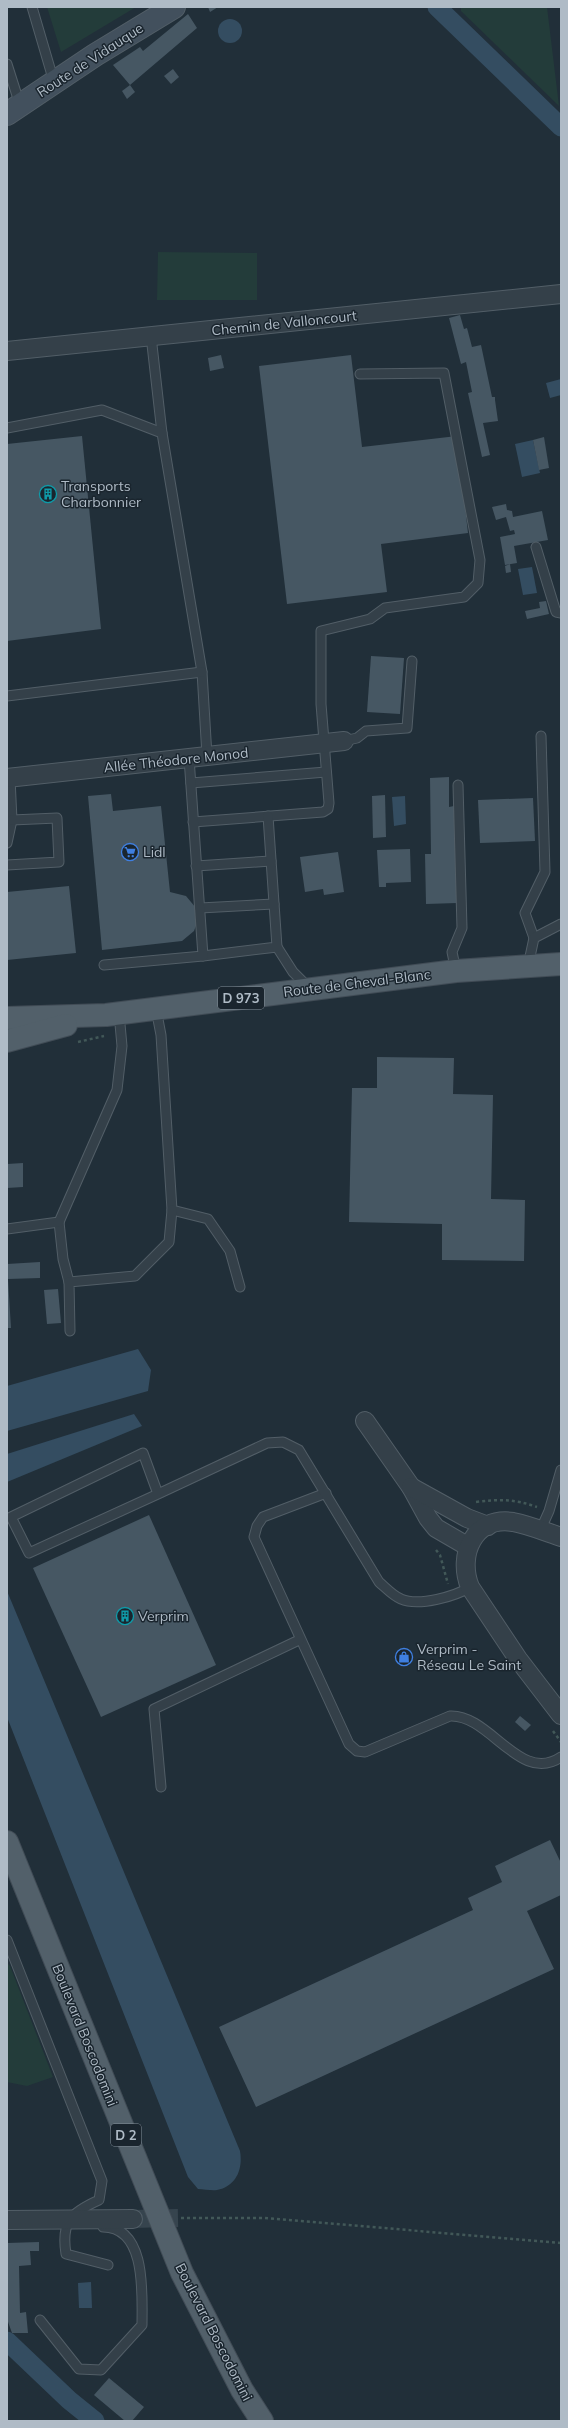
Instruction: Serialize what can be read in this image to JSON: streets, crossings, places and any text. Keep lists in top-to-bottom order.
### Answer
{
  "streets": {
    "main road": [
      "Route de Cheval-Blanc",
      "D 973",
      "Boulevard Boscodomini",
      "D 2"
    ],
    "street": ["Route de Vidauque", "Chemin de Valloncourt", "Allée Théodore Monod"]
  },
  "crossings": [
    ["Route de Cheval-Blanc", "D 973"]
  ],
  "places": {
    "building": ["Transports Charbonnier", "Verprim"],
    "supermarket": ["Lidl"],
    "shop": ["Verprim - Réseau Le Saint"]
  }
}
